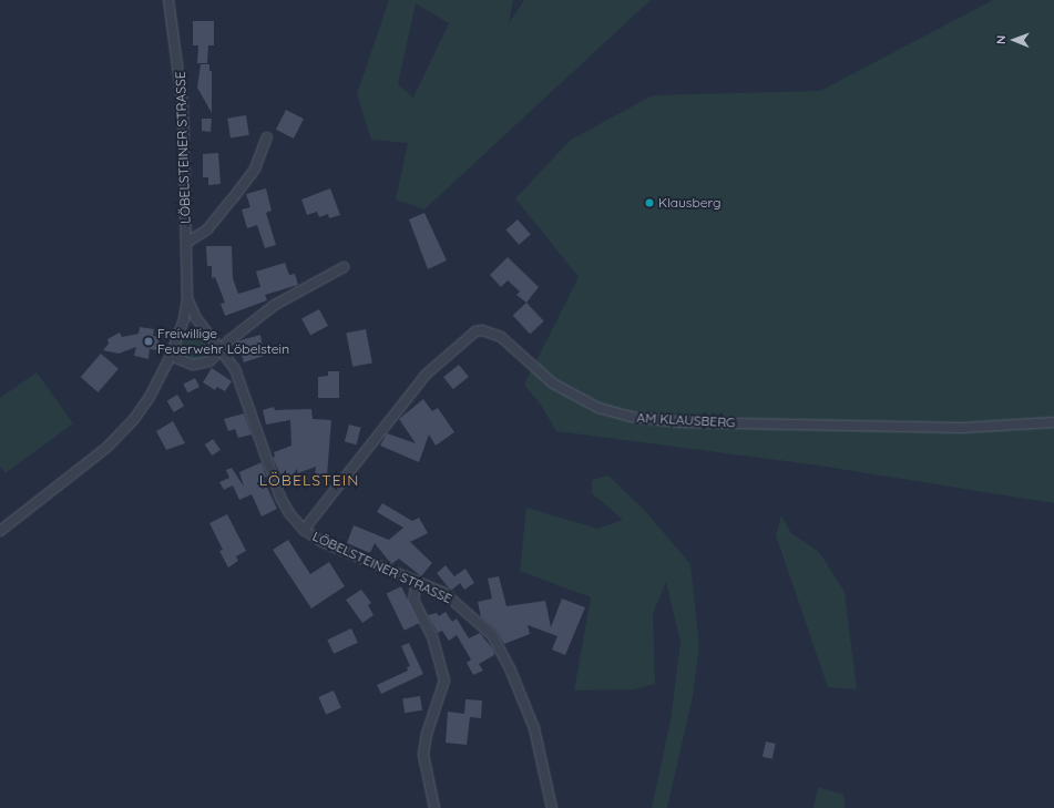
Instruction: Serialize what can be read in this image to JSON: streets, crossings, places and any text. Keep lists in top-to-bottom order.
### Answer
{
  "streets": {
    "street": ["LÖBELSTEINER STRASSE", "AM KLAUSBERG"]
  },
  "crossings": [
    ["LÖBELSTEINER STRASSE", "AM KLAUSBERG"]
  ],
  "districts": ["LÖBELSTEIN"],
  "places": ["Klausberg", "Freiwillige Feuerwehr Löbelstein"],
  "north": "left"
}
